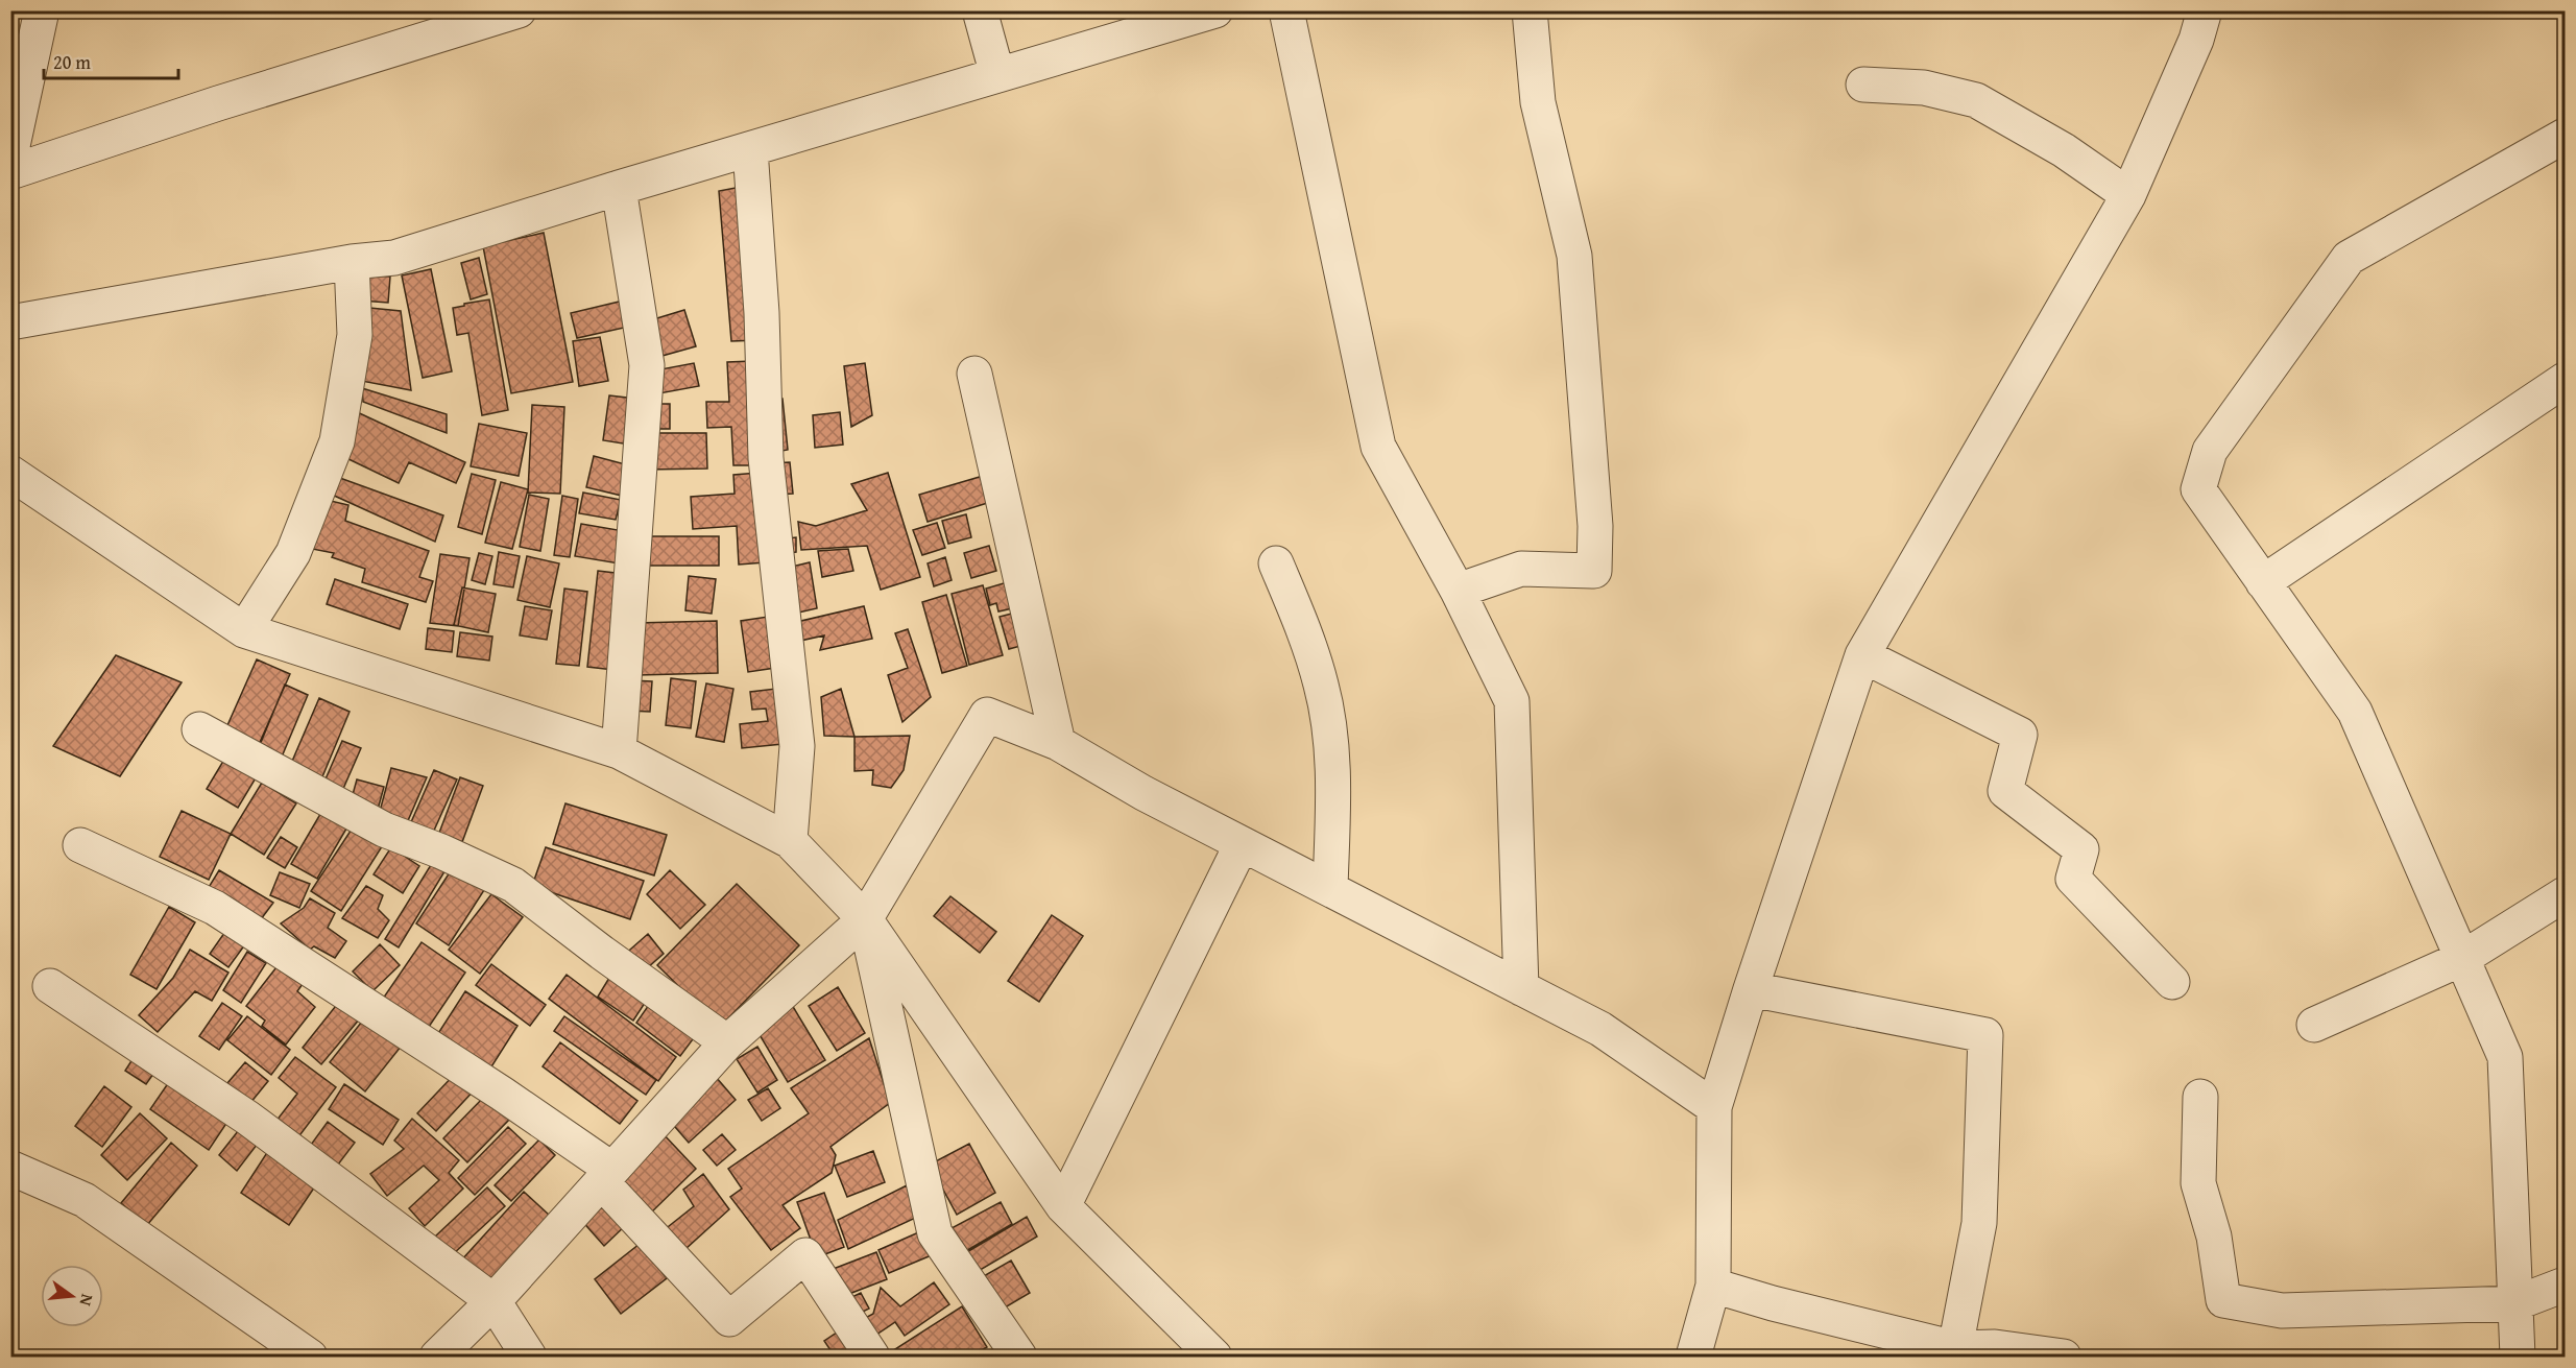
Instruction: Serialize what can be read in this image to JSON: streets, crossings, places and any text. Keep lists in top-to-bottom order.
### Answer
{
  "scale_bar": "20 m",
  "north": "right"
}
